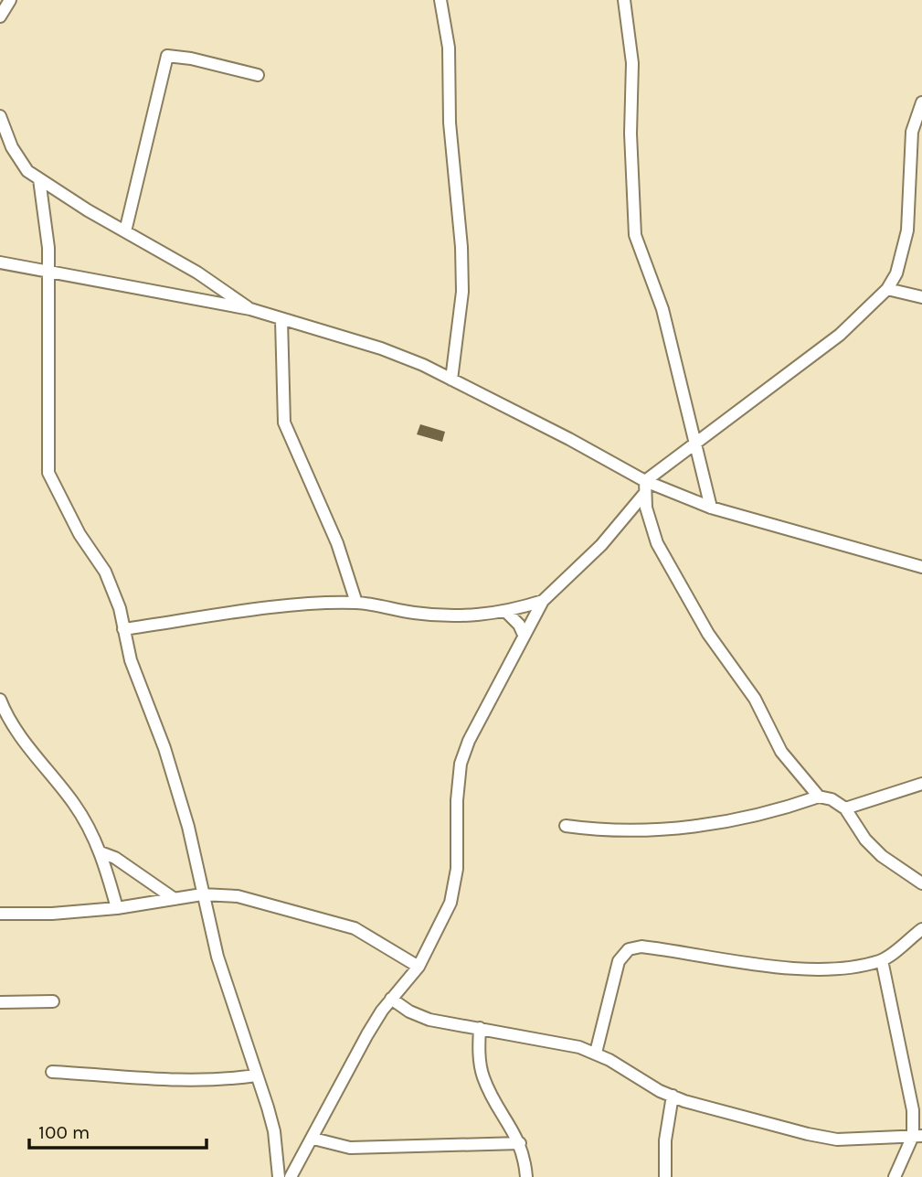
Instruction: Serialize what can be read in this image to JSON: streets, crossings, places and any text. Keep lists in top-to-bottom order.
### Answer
{
  "scale_bar": "100 m"
}
